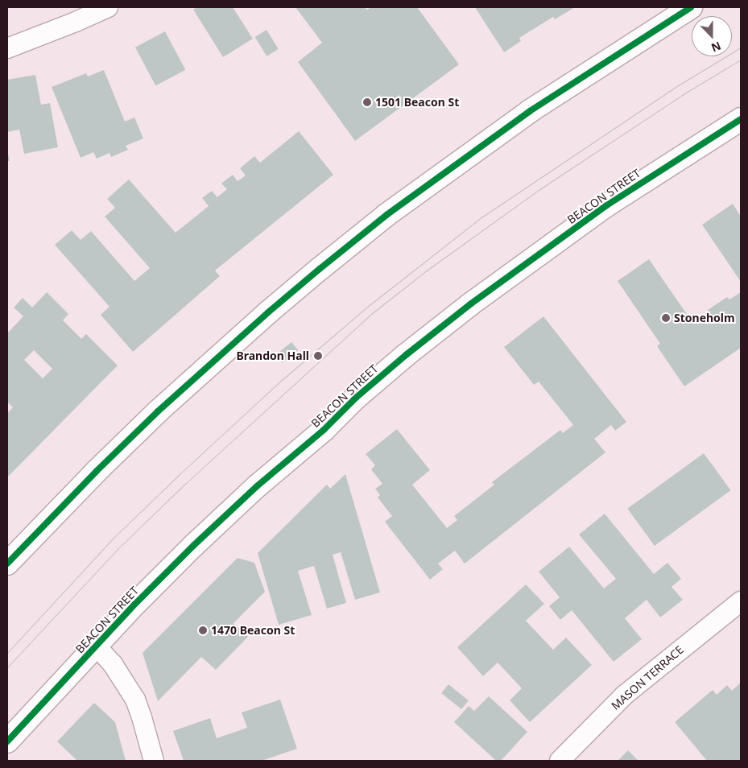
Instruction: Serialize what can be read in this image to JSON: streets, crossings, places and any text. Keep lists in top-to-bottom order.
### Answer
{
  "streets": {
    "main road": ["BEACON STREET"],
    "street": ["MASON TERRACE"]
  },
  "places": [
    "1501 Beacon St",
    "Stoneholm",
    "Brandon Hall",
    "1470 Beacon St"
  ],
  "north": "bottom"
}
